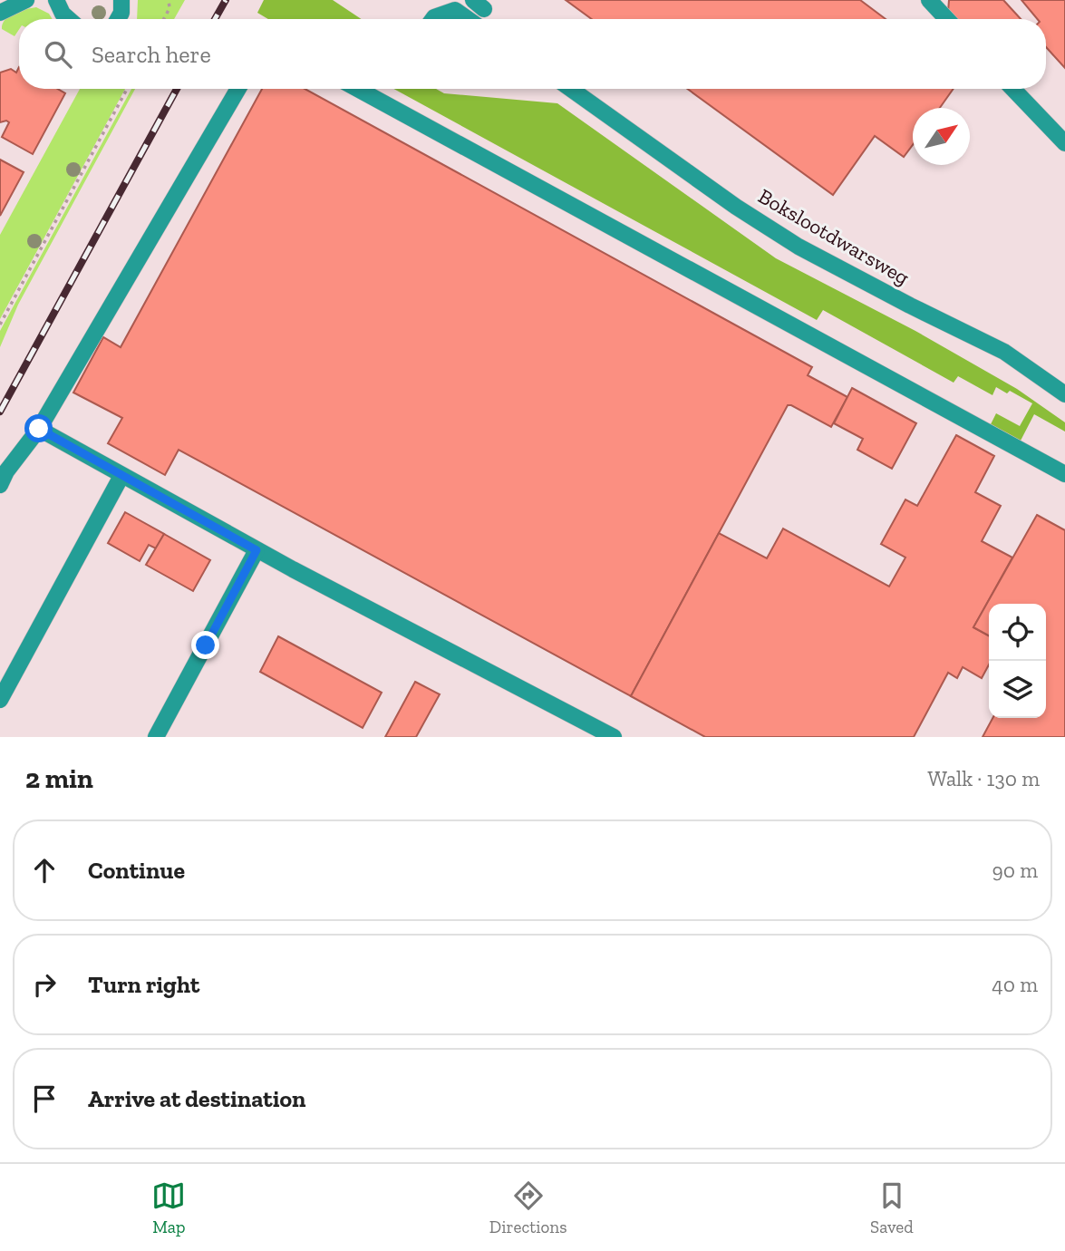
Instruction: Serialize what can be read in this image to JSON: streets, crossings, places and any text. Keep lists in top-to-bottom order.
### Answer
{
  "streets": {
    "street": ["Bokslootdwarsweg"]
  },
  "north": "top right",
  "page": {
    "search": "Search here",
    "heading": ["2 min", "Walk · 130 m"],
    "list": [
      ["Continue", "90 m"],
      ["Turn right", "40 m"],
      "Arrive at destination"
    ],
    "nav": ["Map", "Directions", "Saved"]
  }
}
